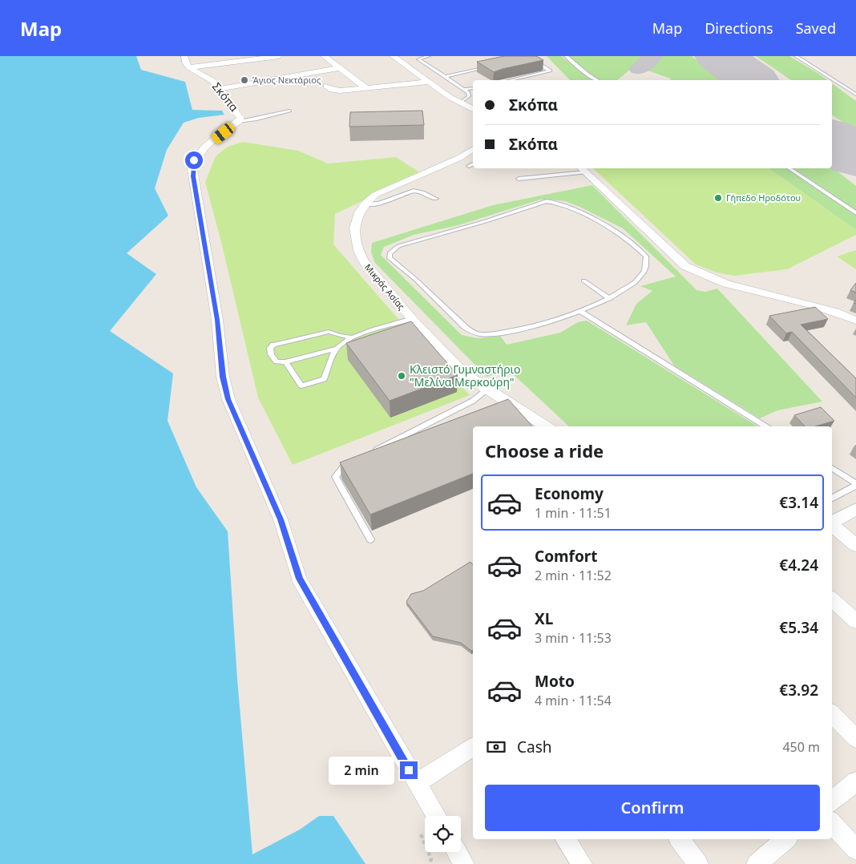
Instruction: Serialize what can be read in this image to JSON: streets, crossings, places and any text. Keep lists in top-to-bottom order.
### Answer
{
  "streets": {
    "street": ["Σκόπα", "Μικράς Ασίας"]
  },
  "places": ["Άγιος Νεκτάριος", "Γήπεδο Ηροδότου", "Κλειστό Γυμναστήριο \"Μελίνα Μερκούρη\""],
  "page": {
    "header": "Map",
    "nav": ["Map", "Directions", "Saved"],
    "banner": ["Σκόπα", "Σκόπα"],
    "heading": "Choose a ride",
    "list": [
      {
        "name": "Economy",
        "note": "1 min · 11:51",
        "value": "€3.14"
      },
      {
        "name": "Comfort",
        "note": "2 min · 11:52",
        "value": "€4.24"
      },
      {
        "name": "XL",
        "note": "3 min · 11:53",
        "value": "€5.34"
      },
      {
        "name": "Moto",
        "note": "4 min · 11:54",
        "value": "€3.92"
      }
    ],
    "pay": ["Cash", "450 m"],
    "bubble": "2 min",
    "buttons": "Confirm"
  }
}
